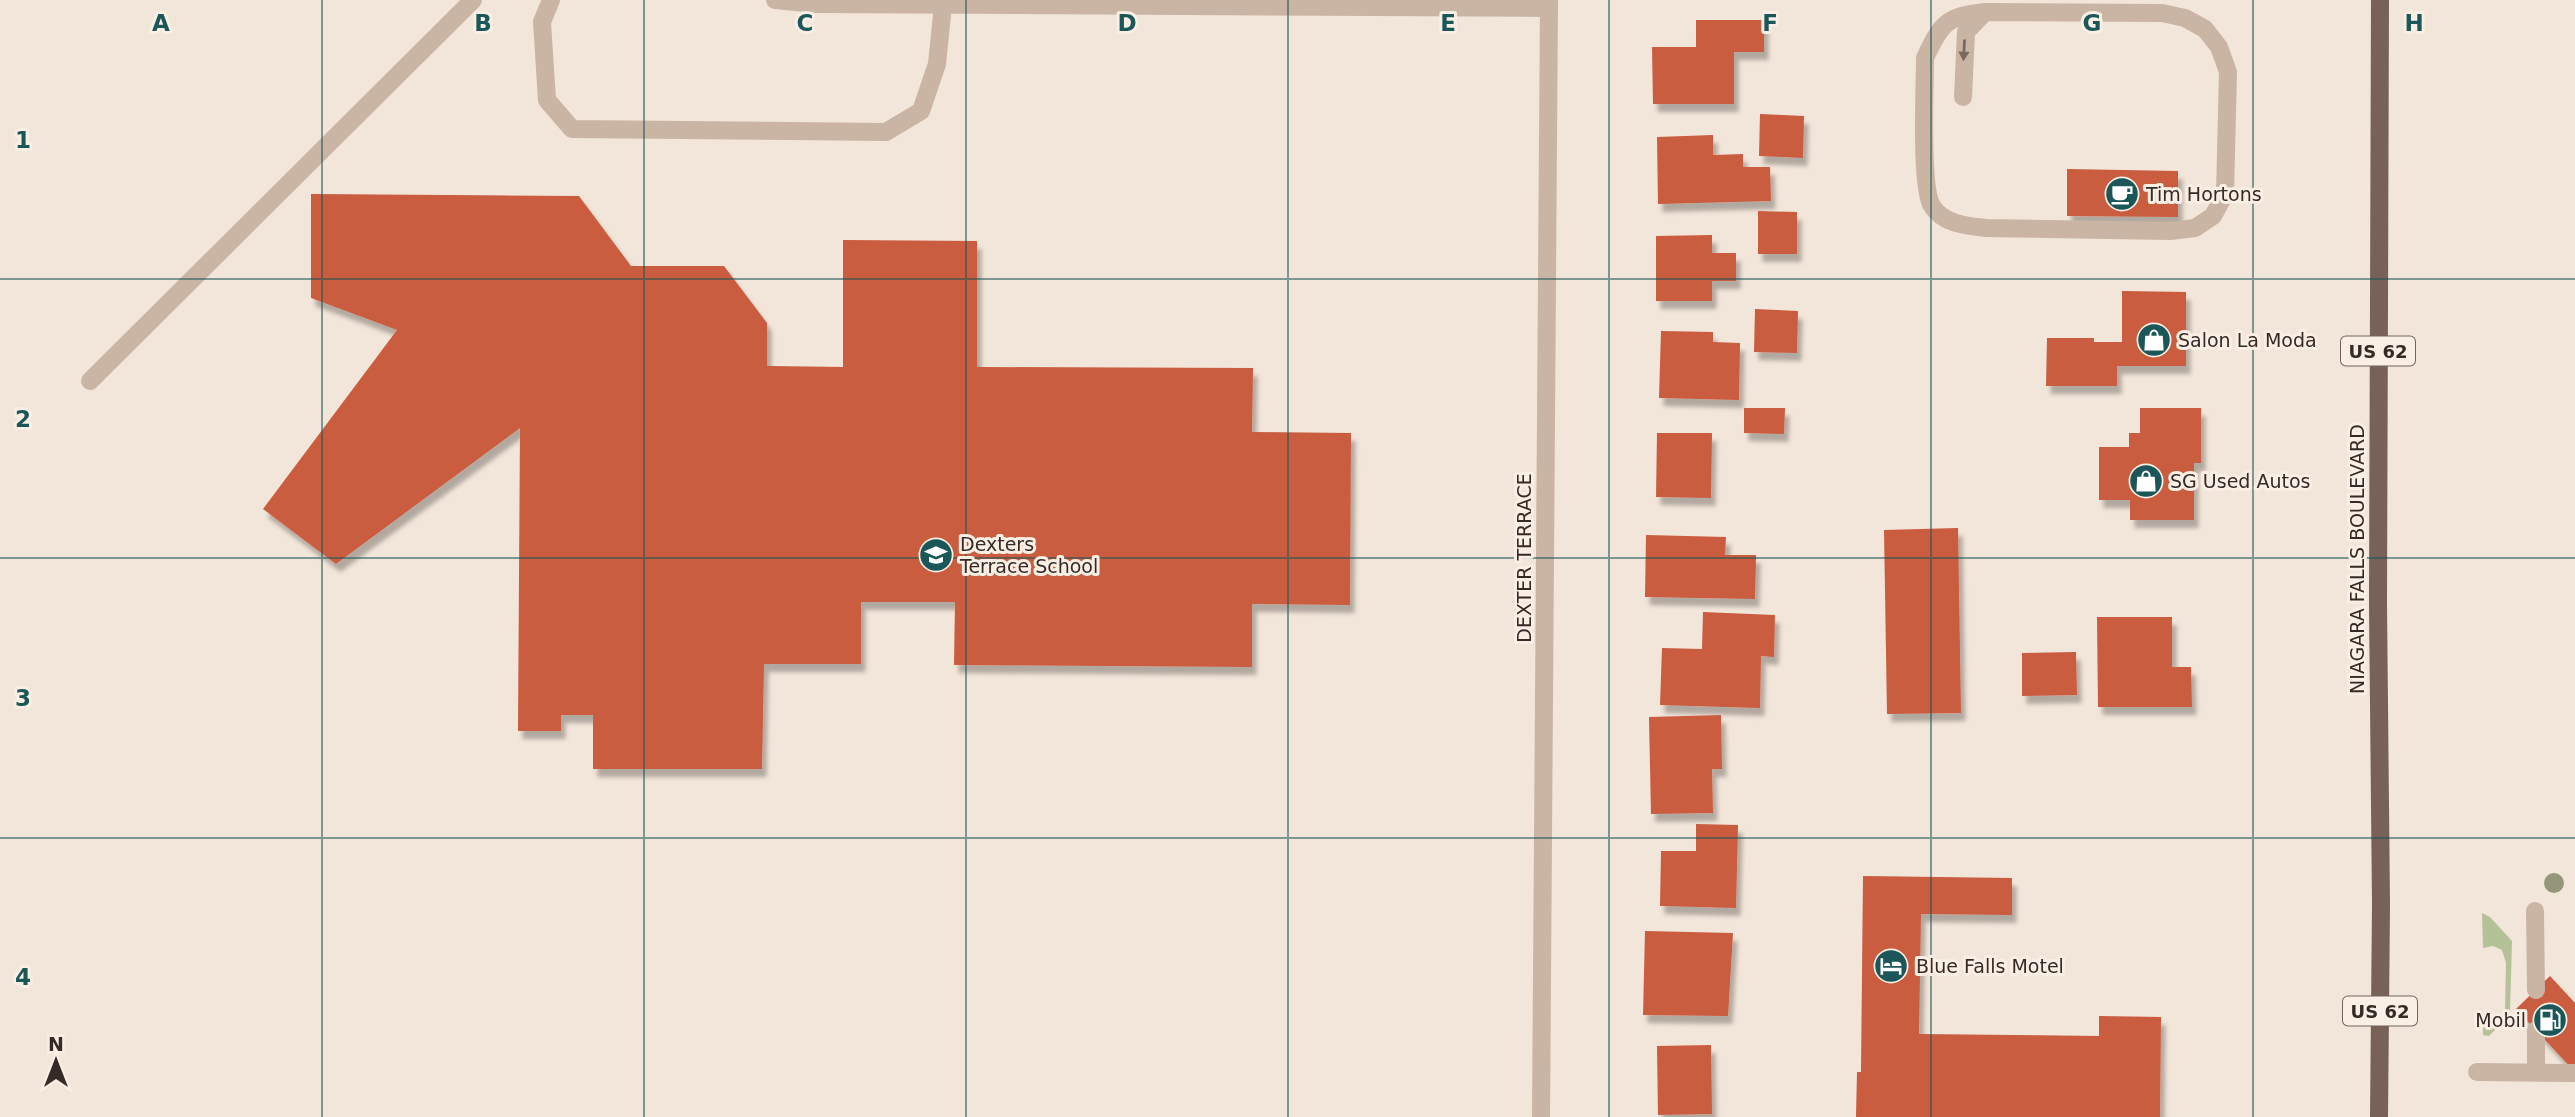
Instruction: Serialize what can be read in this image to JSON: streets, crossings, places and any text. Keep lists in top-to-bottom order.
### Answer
{
  "streets": {
    "main road": ["US 62", "NIAGARA FALLS BOULEVARD"],
    "street": ["DEXTER TERRACE"]
  },
  "places": {
    "cafe": ["Tim Hortons"],
    "shop": ["Salon La Moda", "SG Used Autos"],
    "school or university": ["Dexters Terrace School"],
    "hotel": ["Blue Falls Motel"],
    "fuel station": ["Mobil"]
  },
  "north": "top",
  "grid": {
    "columns": [
      "A",
      "B",
      "C",
      "D",
      "E",
      "F",
      "G",
      "H"
    ],
    "rows": [
      "1",
      "2",
      "3",
      "4"
    ]
  }
}
